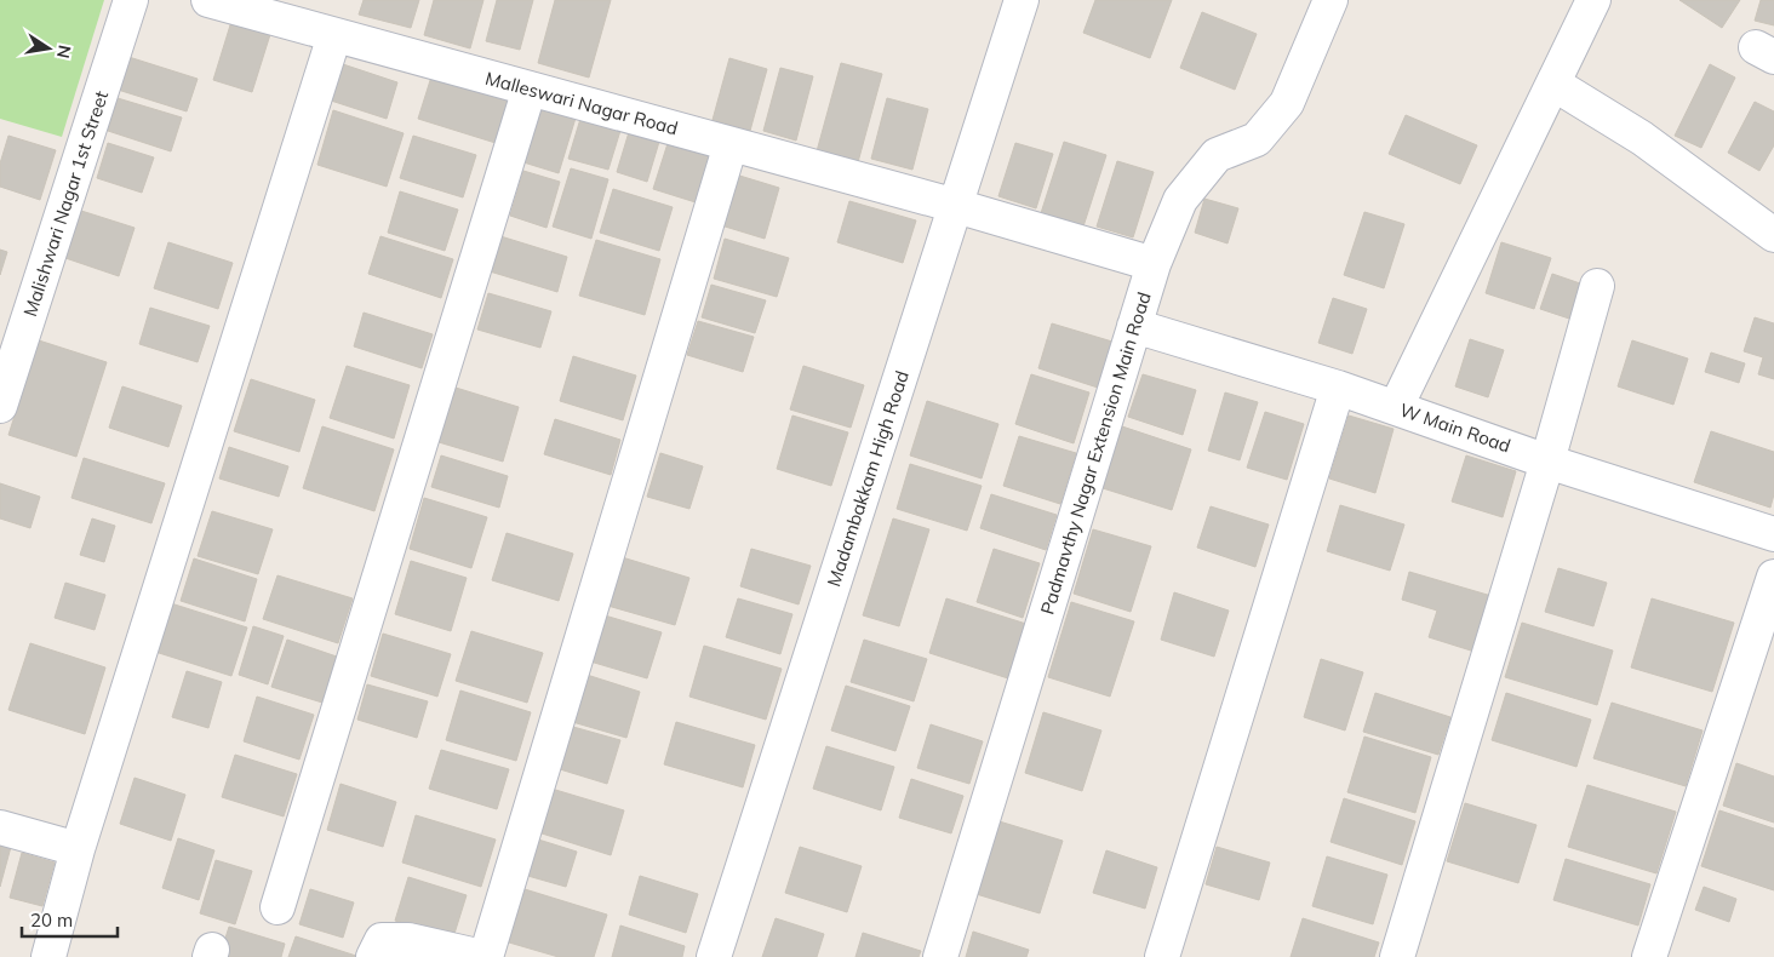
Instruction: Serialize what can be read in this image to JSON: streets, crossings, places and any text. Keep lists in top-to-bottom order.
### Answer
{
  "streets": {
    "street": [
      "Malleswari Nagar Road",
      "Malishwari Nagar 1st Street",
      "W Main Road",
      "Padmavthy Nagar Extension Main Road",
      "Madambakkam High Road"
    ]
  },
  "crossings": [
    ["Malleswari Nagar Road", "Padmavthy Nagar Extension Main Road"],
    ["Malleswari Nagar Road", "Madambakkam High Road"],
    ["W Main Road", "Padmavthy Nagar Extension Main Road"]
  ],
  "scale_bar": "20 m",
  "north": "right"
}
